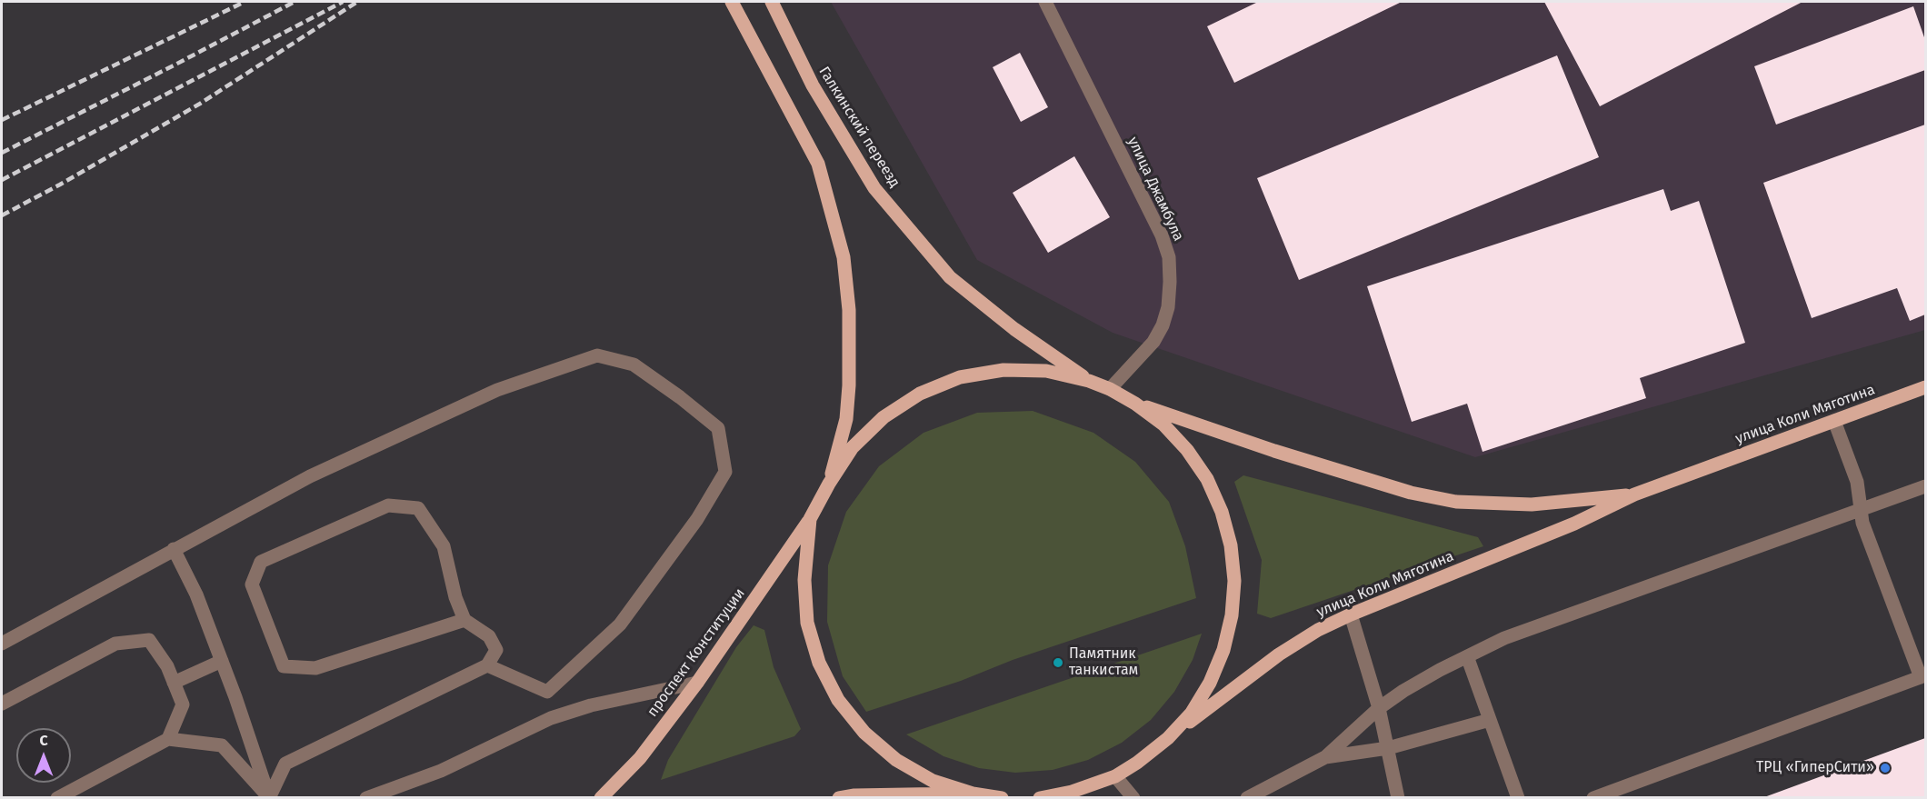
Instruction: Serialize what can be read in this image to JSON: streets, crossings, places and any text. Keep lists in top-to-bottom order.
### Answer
{
  "streets": {
    "main road": ["Галкинский переезд", "улица Коли Мяготина", "проспект Конституции"],
    "street": ["улица Джамбула"]
  },
  "places": ["Памятник танкистам", "ТРЦ «ГиперСити»"],
  "north": "top"
}
